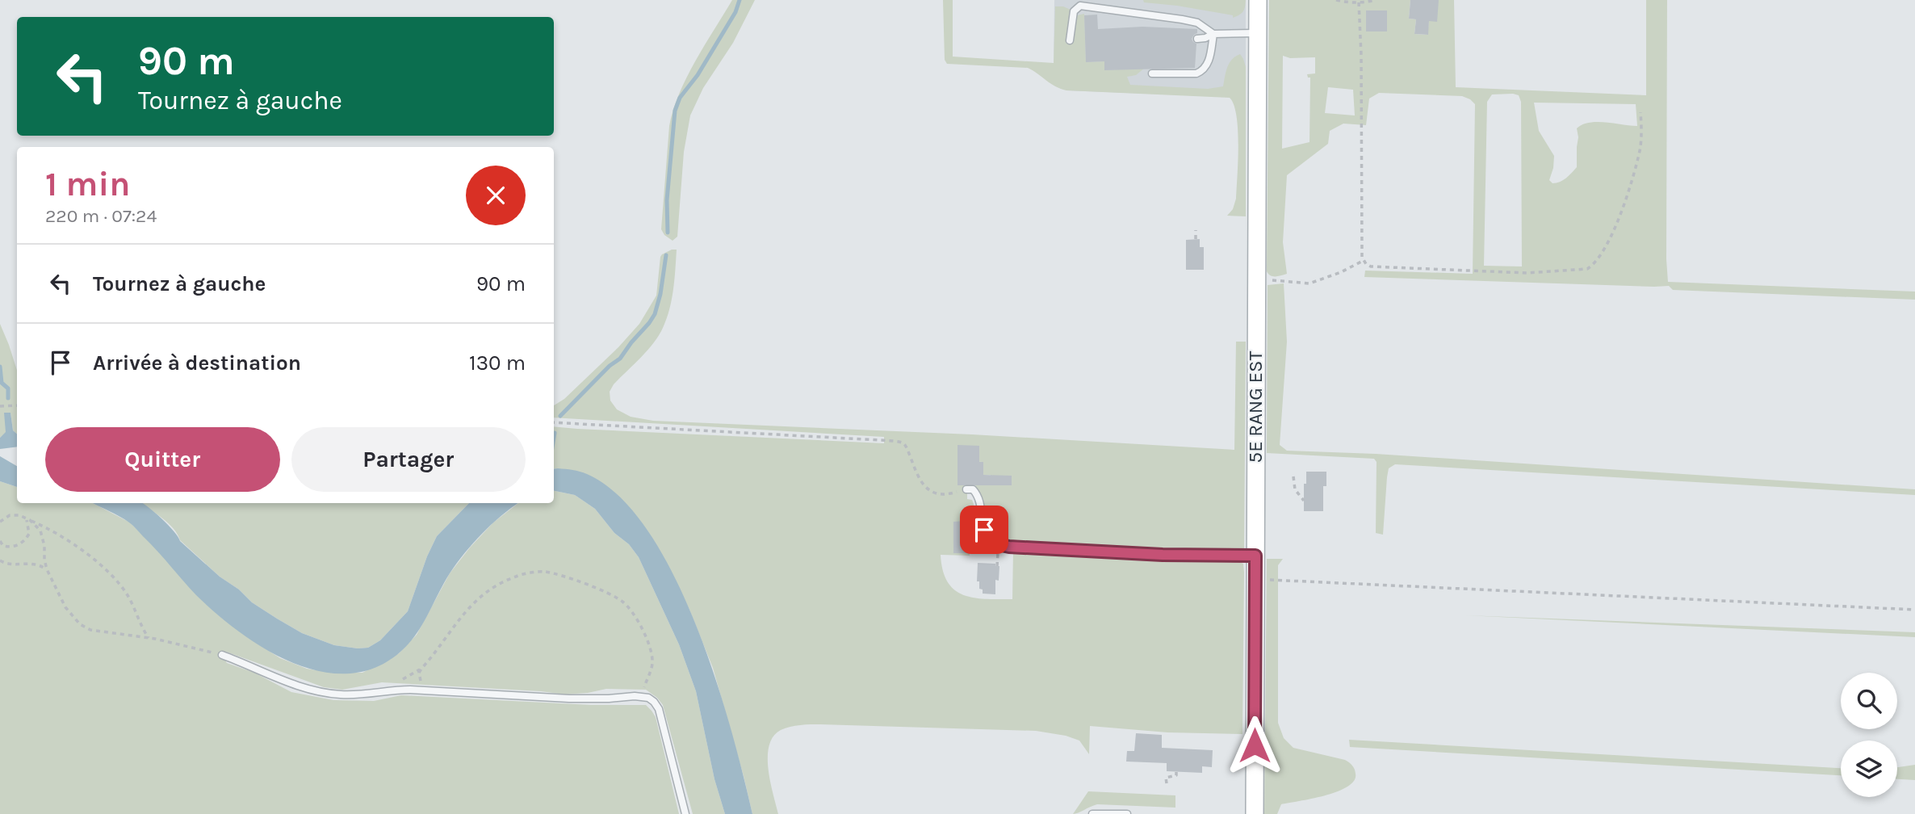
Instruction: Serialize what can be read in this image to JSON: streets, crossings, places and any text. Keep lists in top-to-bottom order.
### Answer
{
  "streets": {
    "street": ["5E RANG EST"]
  },
  "page": {
    "turn": ["90 m", "Tournez à gauche"],
    "heading": ["1 min", "220 m · 07:24"],
    "list": [
      {
        "name": "Tournez à gauche",
        "value": "90 m"
      },
      {
        "name": "Arrivée à destination",
        "value": "130 m"
      }
    ],
    "buttons": ["Quitter", "Partager"]
  }
}
